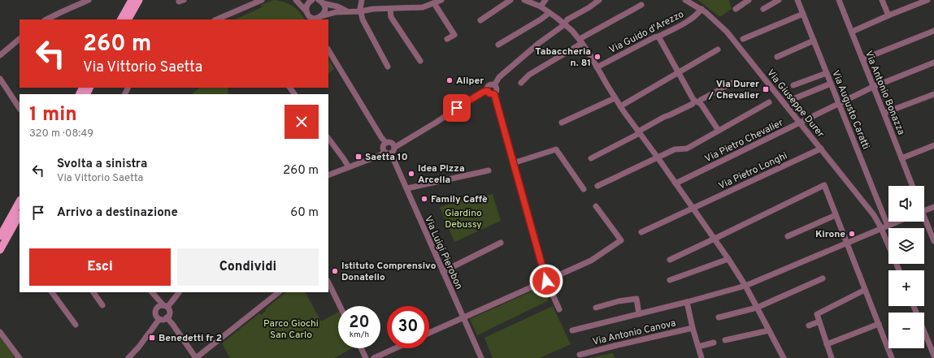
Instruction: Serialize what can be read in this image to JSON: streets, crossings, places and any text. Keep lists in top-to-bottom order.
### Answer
{
  "streets": {
    "street": [
      "Via Guido d'Arezzo",
      "Via Antonio Bonazza",
      "Via Giuseppe Durer",
      "Via Augusto Caratti",
      "Via Pietro Chevalier",
      "Via Pietro Longhi",
      "Via Luigi Pierobon",
      "Via Antonio Canova"
    ]
  },
  "crossings": [
    ["Via Guido d'Arezzo", "Via Giuseppe Durer"],
    ["Via Antonio Bonazza", "Via Pietro Chevalier"],
    ["Via Giuseppe Durer", "Via Pietro Chevalier"],
    ["Via Giuseppe Durer", "Via Pietro Longhi"],
    ["Via Augusto Caratti", "Via Pietro Chevalier"]
  ],
  "parks": ["Giardino Debussy", "Parco Giochi San Carlo"],
  "places": {
    "other": [
      "Tabaccheria n. 81",
      "Aliper",
      "Idea Pizza Arcella",
      "Family Caffè",
      "Kirone",
      "Istituto Comprensivo Donatello"
    ],
    "transit": ["Via Durer / Chevalier", "Saetta 10", "Benedetti fr 2"]
  },
  "page": {
    "turn": ["260 m", "Via Vittorio Saetta"],
    "heading": ["1 min", "320 m · 08:49"],
    "list": [
      {
        "name": "Svolta a sinistra",
        "note": "Via Vittorio Saetta",
        "value": "260 m"
      },
      {
        "name": "Arrivo a destinazione",
        "value": "60 m"
      }
    ],
    "map_buttons": ["+", "−"],
    "buttons": ["Esci", "Condividi"],
    "speed": "20 km/h",
    "limit": "30"
  }
}
